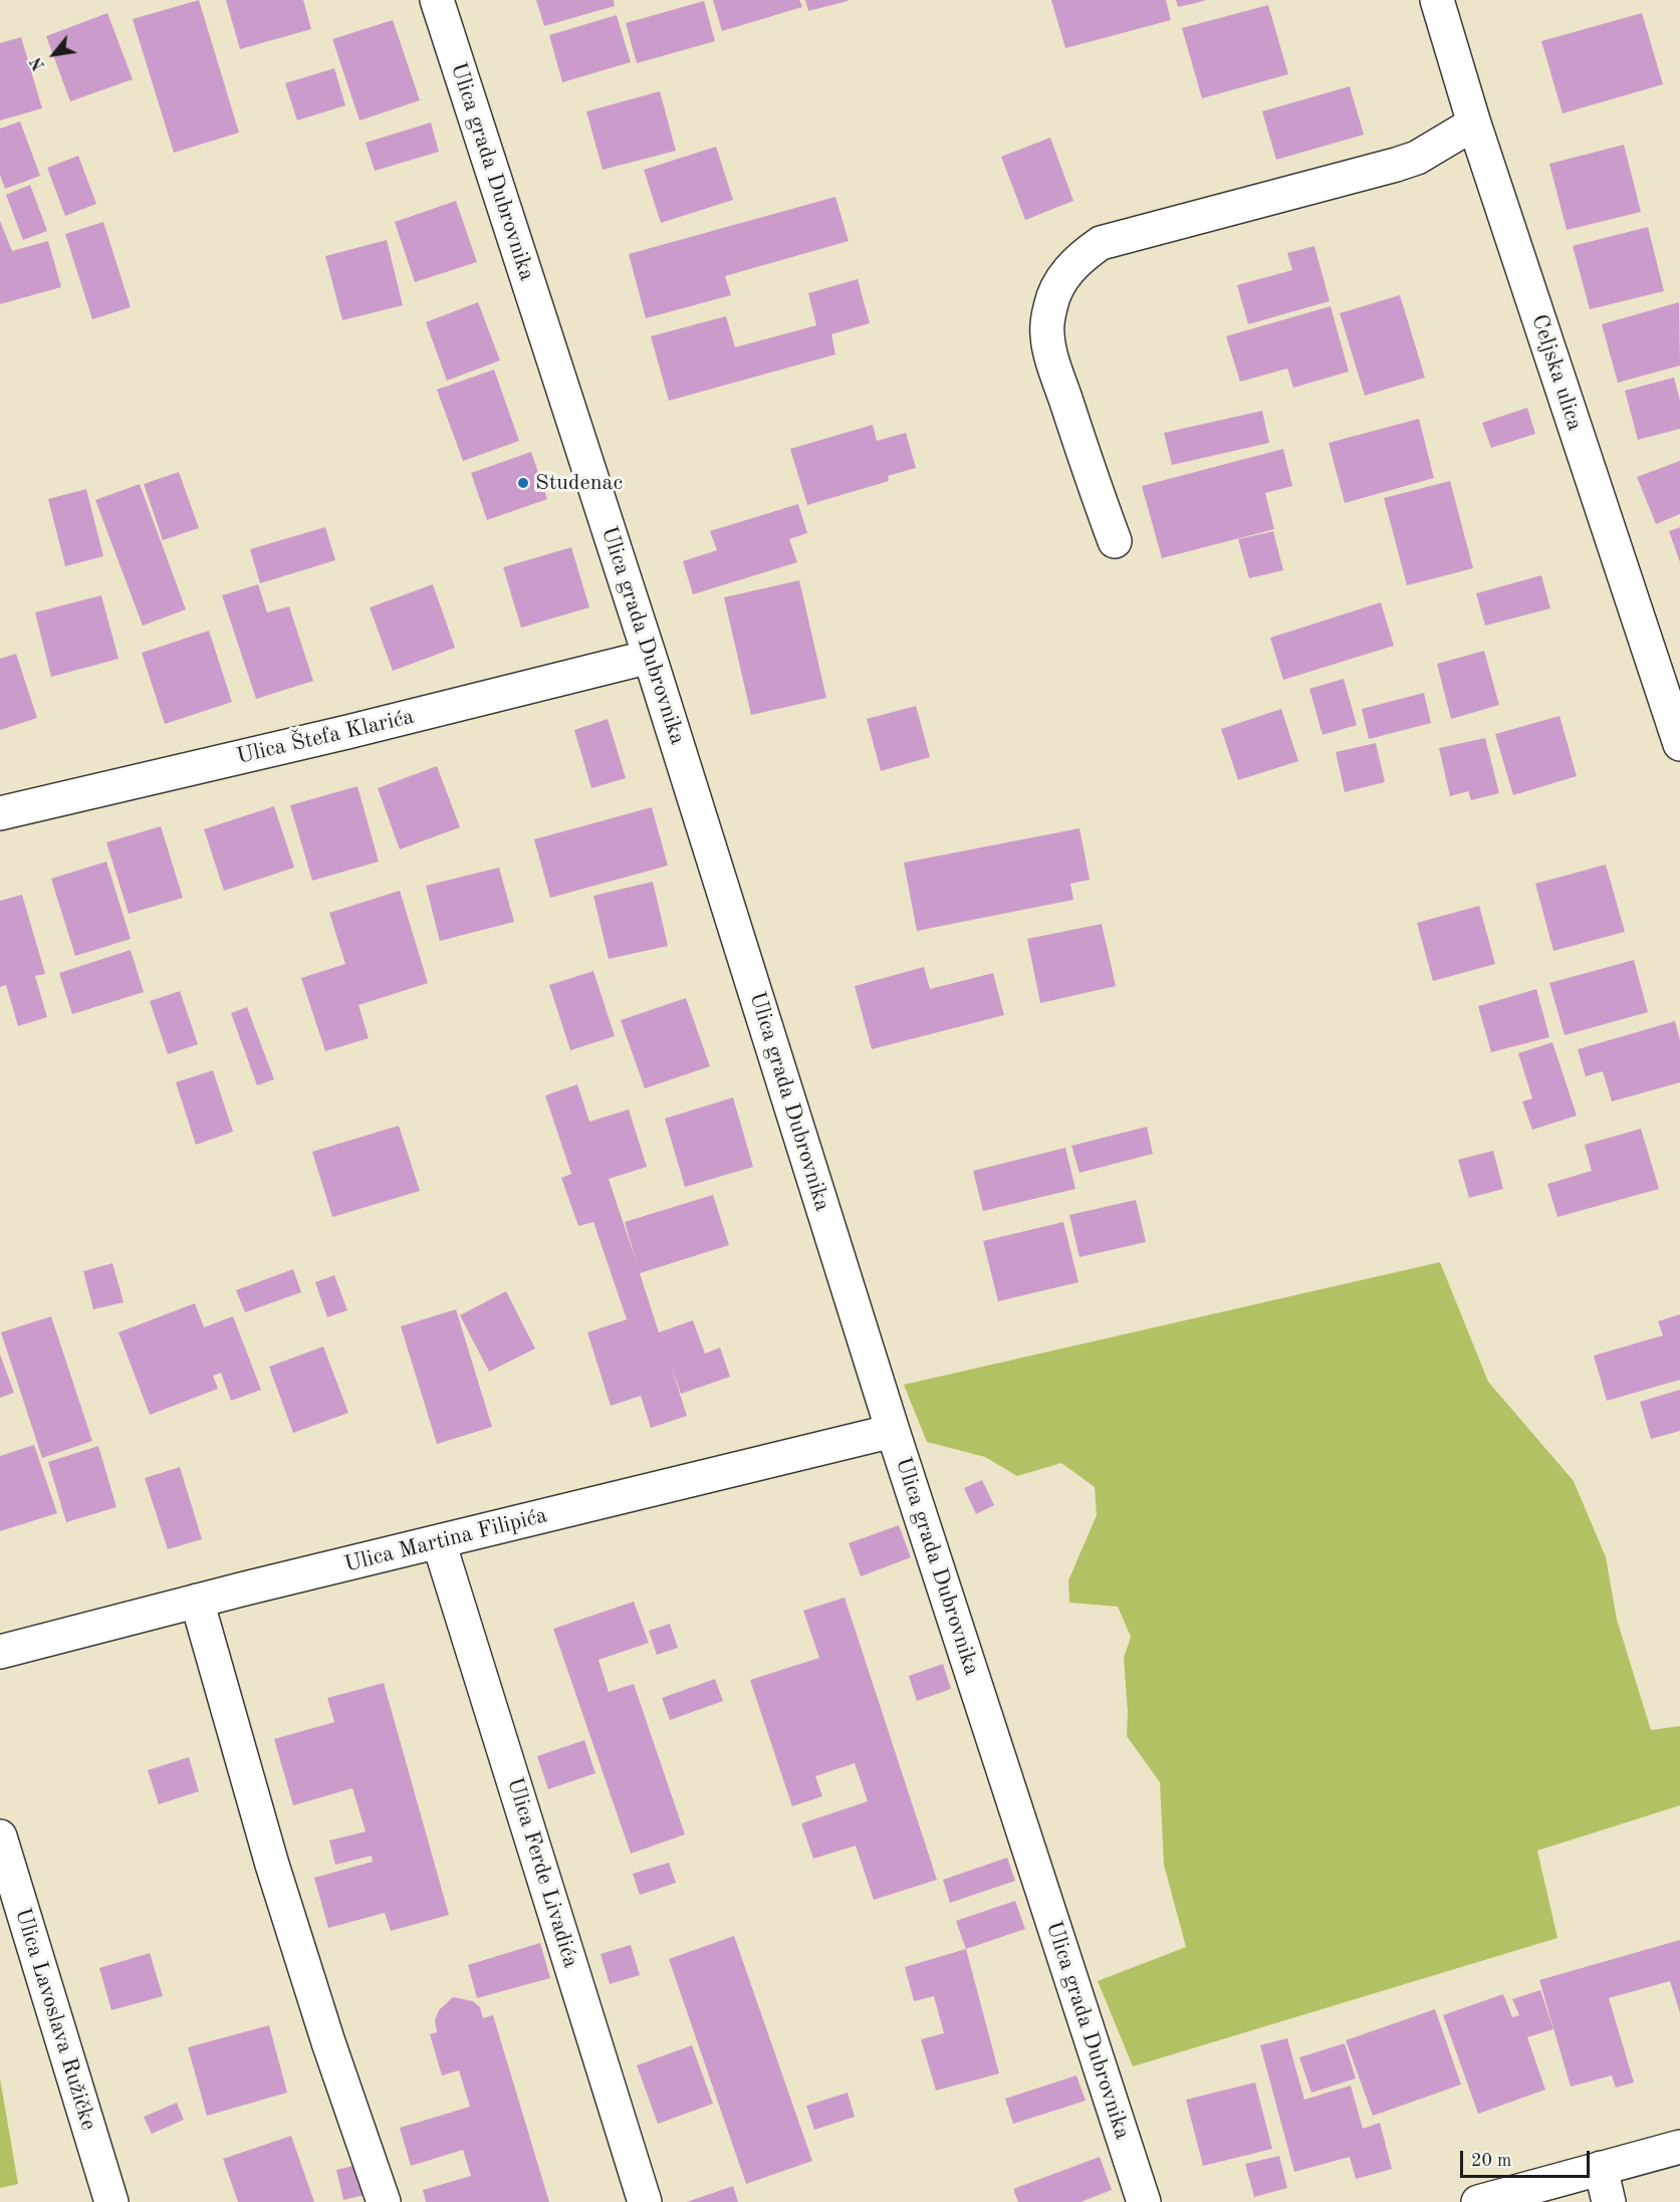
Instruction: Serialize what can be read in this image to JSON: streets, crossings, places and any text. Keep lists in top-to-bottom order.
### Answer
{
  "streets": {
    "street": [
      "Ulica grada Dubrovnika",
      "Celjska ulica",
      "Ulica Štefa Klarića",
      "Ulica Martina Filipića",
      "Ulica Ferde Livadića",
      "Ulica Lavoslava Ružičke"
    ]
  },
  "crossings": [
    ["Ulica grada Dubrovnika", "Ulica Štefa Klarića"],
    ["Ulica grada Dubrovnika", "Ulica Martina Filipića"],
    ["Ulica Martina Filipića", "Ulica Ferde Livadića"]
  ],
  "places": ["Studenac"],
  "scale_bar": "20 m",
  "north": "bottom left"
}
